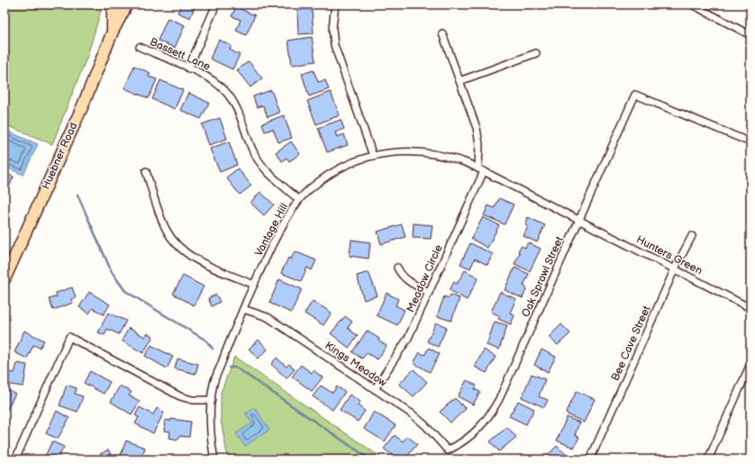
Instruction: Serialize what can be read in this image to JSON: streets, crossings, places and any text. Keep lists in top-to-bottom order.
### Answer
{
  "streets": {
    "main road": ["Huebner Road"],
    "street": [
      "Bassett Lane",
      "Vantage Hill",
      "Hunters Green",
      "Oak Sprawl Street",
      "Meadow Circle",
      "Bee Cave Street",
      "Kings Meadow"
    ]
  },
  "crossings": [
    ["Bassett Lane", "Vantage Hill"],
    ["Vantage Hill", "Hunters Green"],
    ["Vantage Hill", "Oak Sprawl Street"],
    ["Vantage Hill", "Meadow Circle"],
    ["Vantage Hill", "Kings Meadow"],
    ["Hunters Green", "Oak Sprawl Street"],
    ["Hunters Green", "Bee Cave Street"],
    ["Oak Sprawl Street", "Kings Meadow"],
    ["Meadow Circle", "Kings Meadow"]
  ]
}
